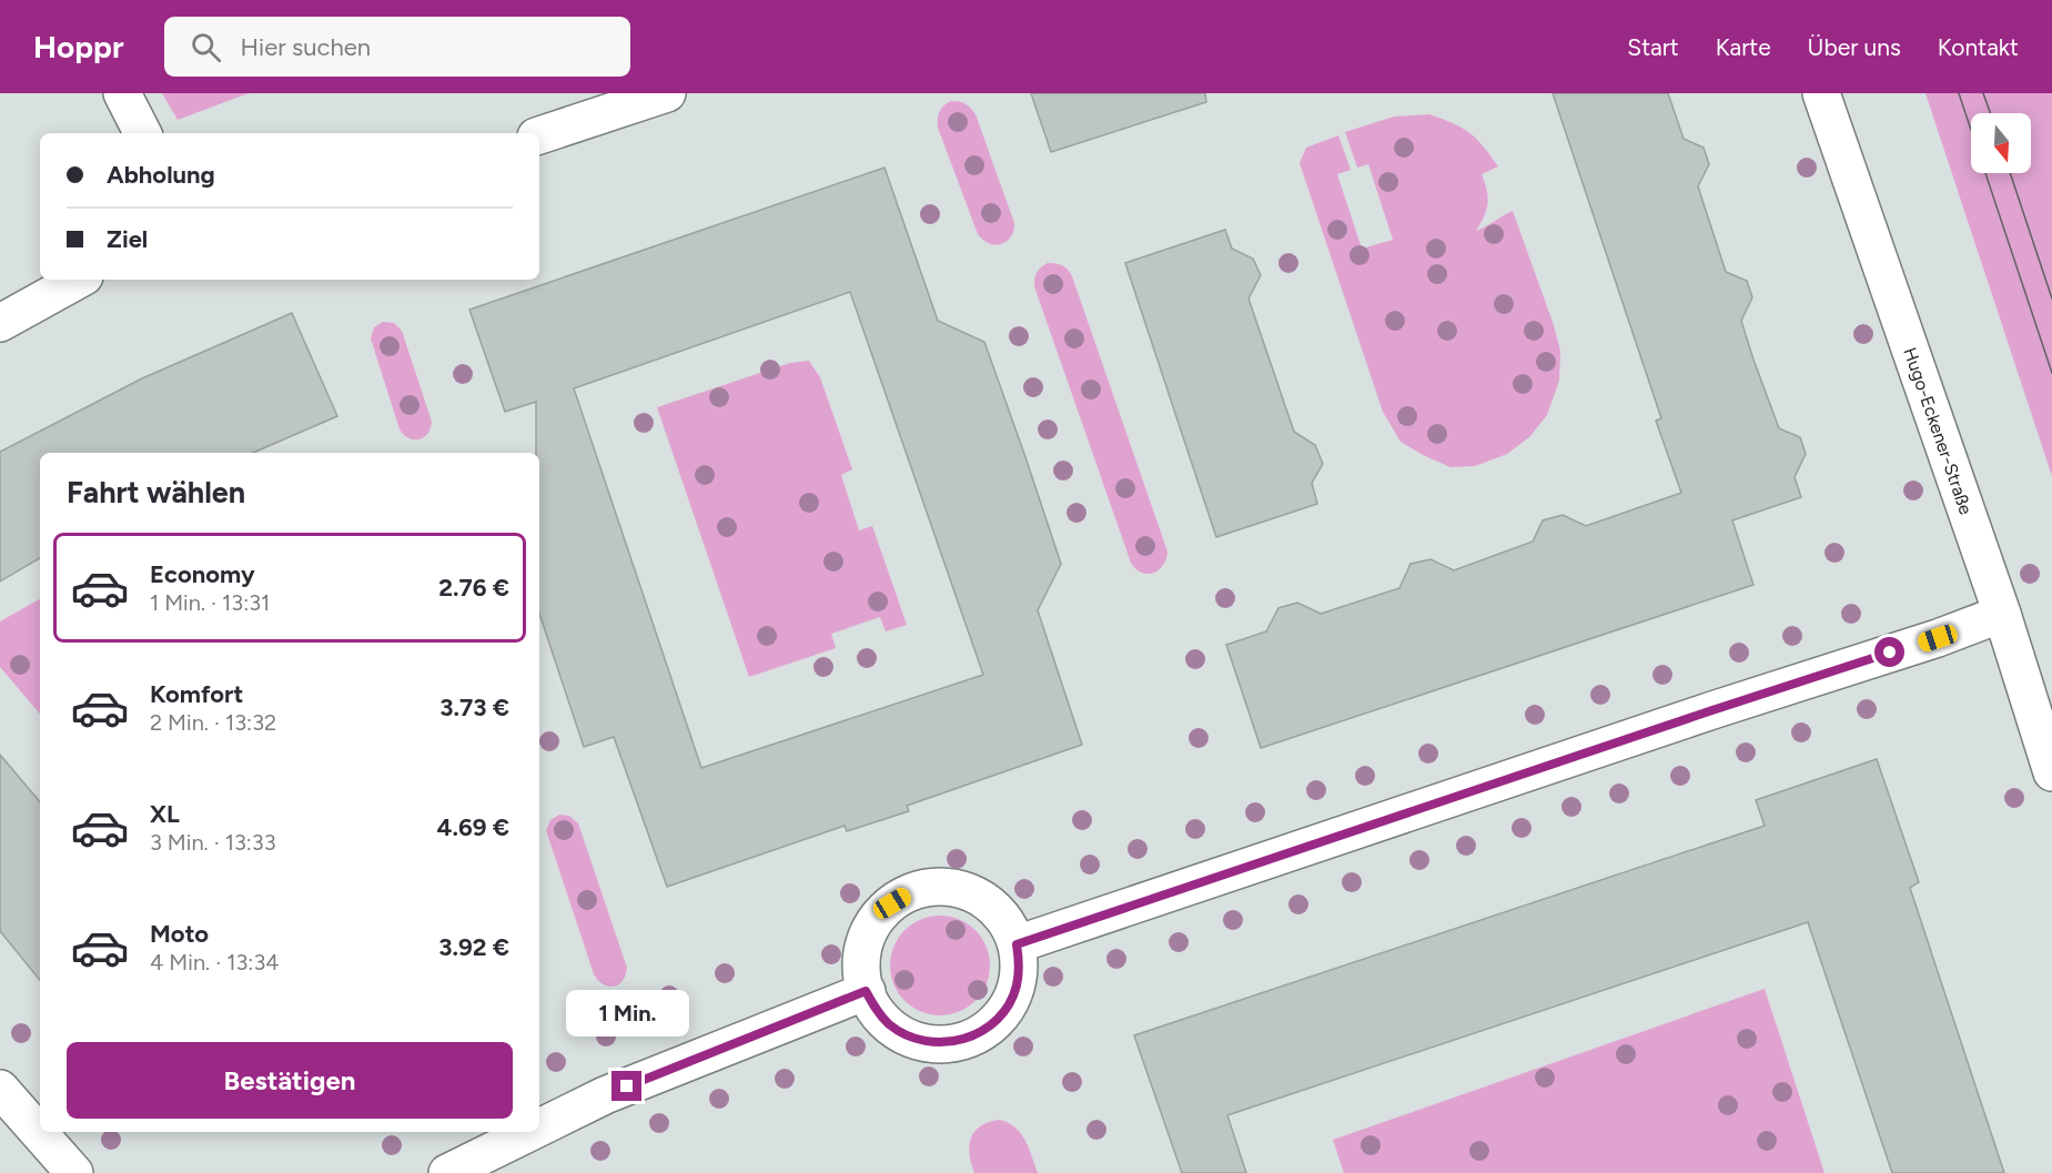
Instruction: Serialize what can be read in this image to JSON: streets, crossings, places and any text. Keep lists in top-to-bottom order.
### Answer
{
  "streets": {
    "street": ["Hugo-Eckener-Straße"]
  },
  "north": "bottom",
  "page": {
    "header": "Hoppr",
    "search": "Hier suchen",
    "nav": [
      "Start",
      "Karte",
      "Über uns",
      "Kontakt"
    ],
    "banner": ["Abholung", "Ziel"],
    "heading": "Fahrt wählen",
    "list": [
      {
        "name": "Economy",
        "note": "1 Min. · 13:31",
        "value": "2.76 €"
      },
      {
        "name": "Komfort",
        "note": "2 Min. · 13:32",
        "value": "3.73 €"
      },
      {
        "name": "XL",
        "note": "3 Min. · 13:33",
        "value": "4.69 €"
      },
      {
        "name": "Moto",
        "note": "4 Min. · 13:34",
        "value": "3.92 €"
      }
    ],
    "bubble": "1 Min.",
    "buttons": "Bestätigen"
  }
}
